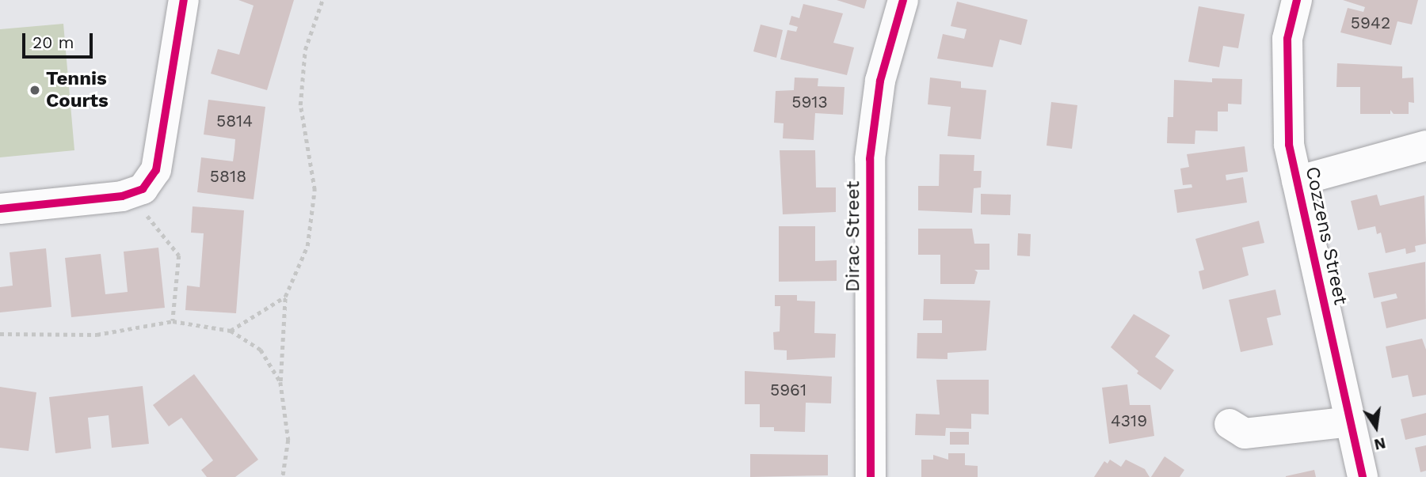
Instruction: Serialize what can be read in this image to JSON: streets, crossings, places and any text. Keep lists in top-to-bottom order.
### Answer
{
  "streets": {
    "street": ["Cozzens Street", "Dirac Street"]
  },
  "places": ["Tennis Courts"],
  "house_numbers": [
    "5942",
    "5913",
    "5814",
    "5818",
    "5961",
    "4319"
  ],
  "scale_bar": "20 m",
  "north": "bottom"
}
